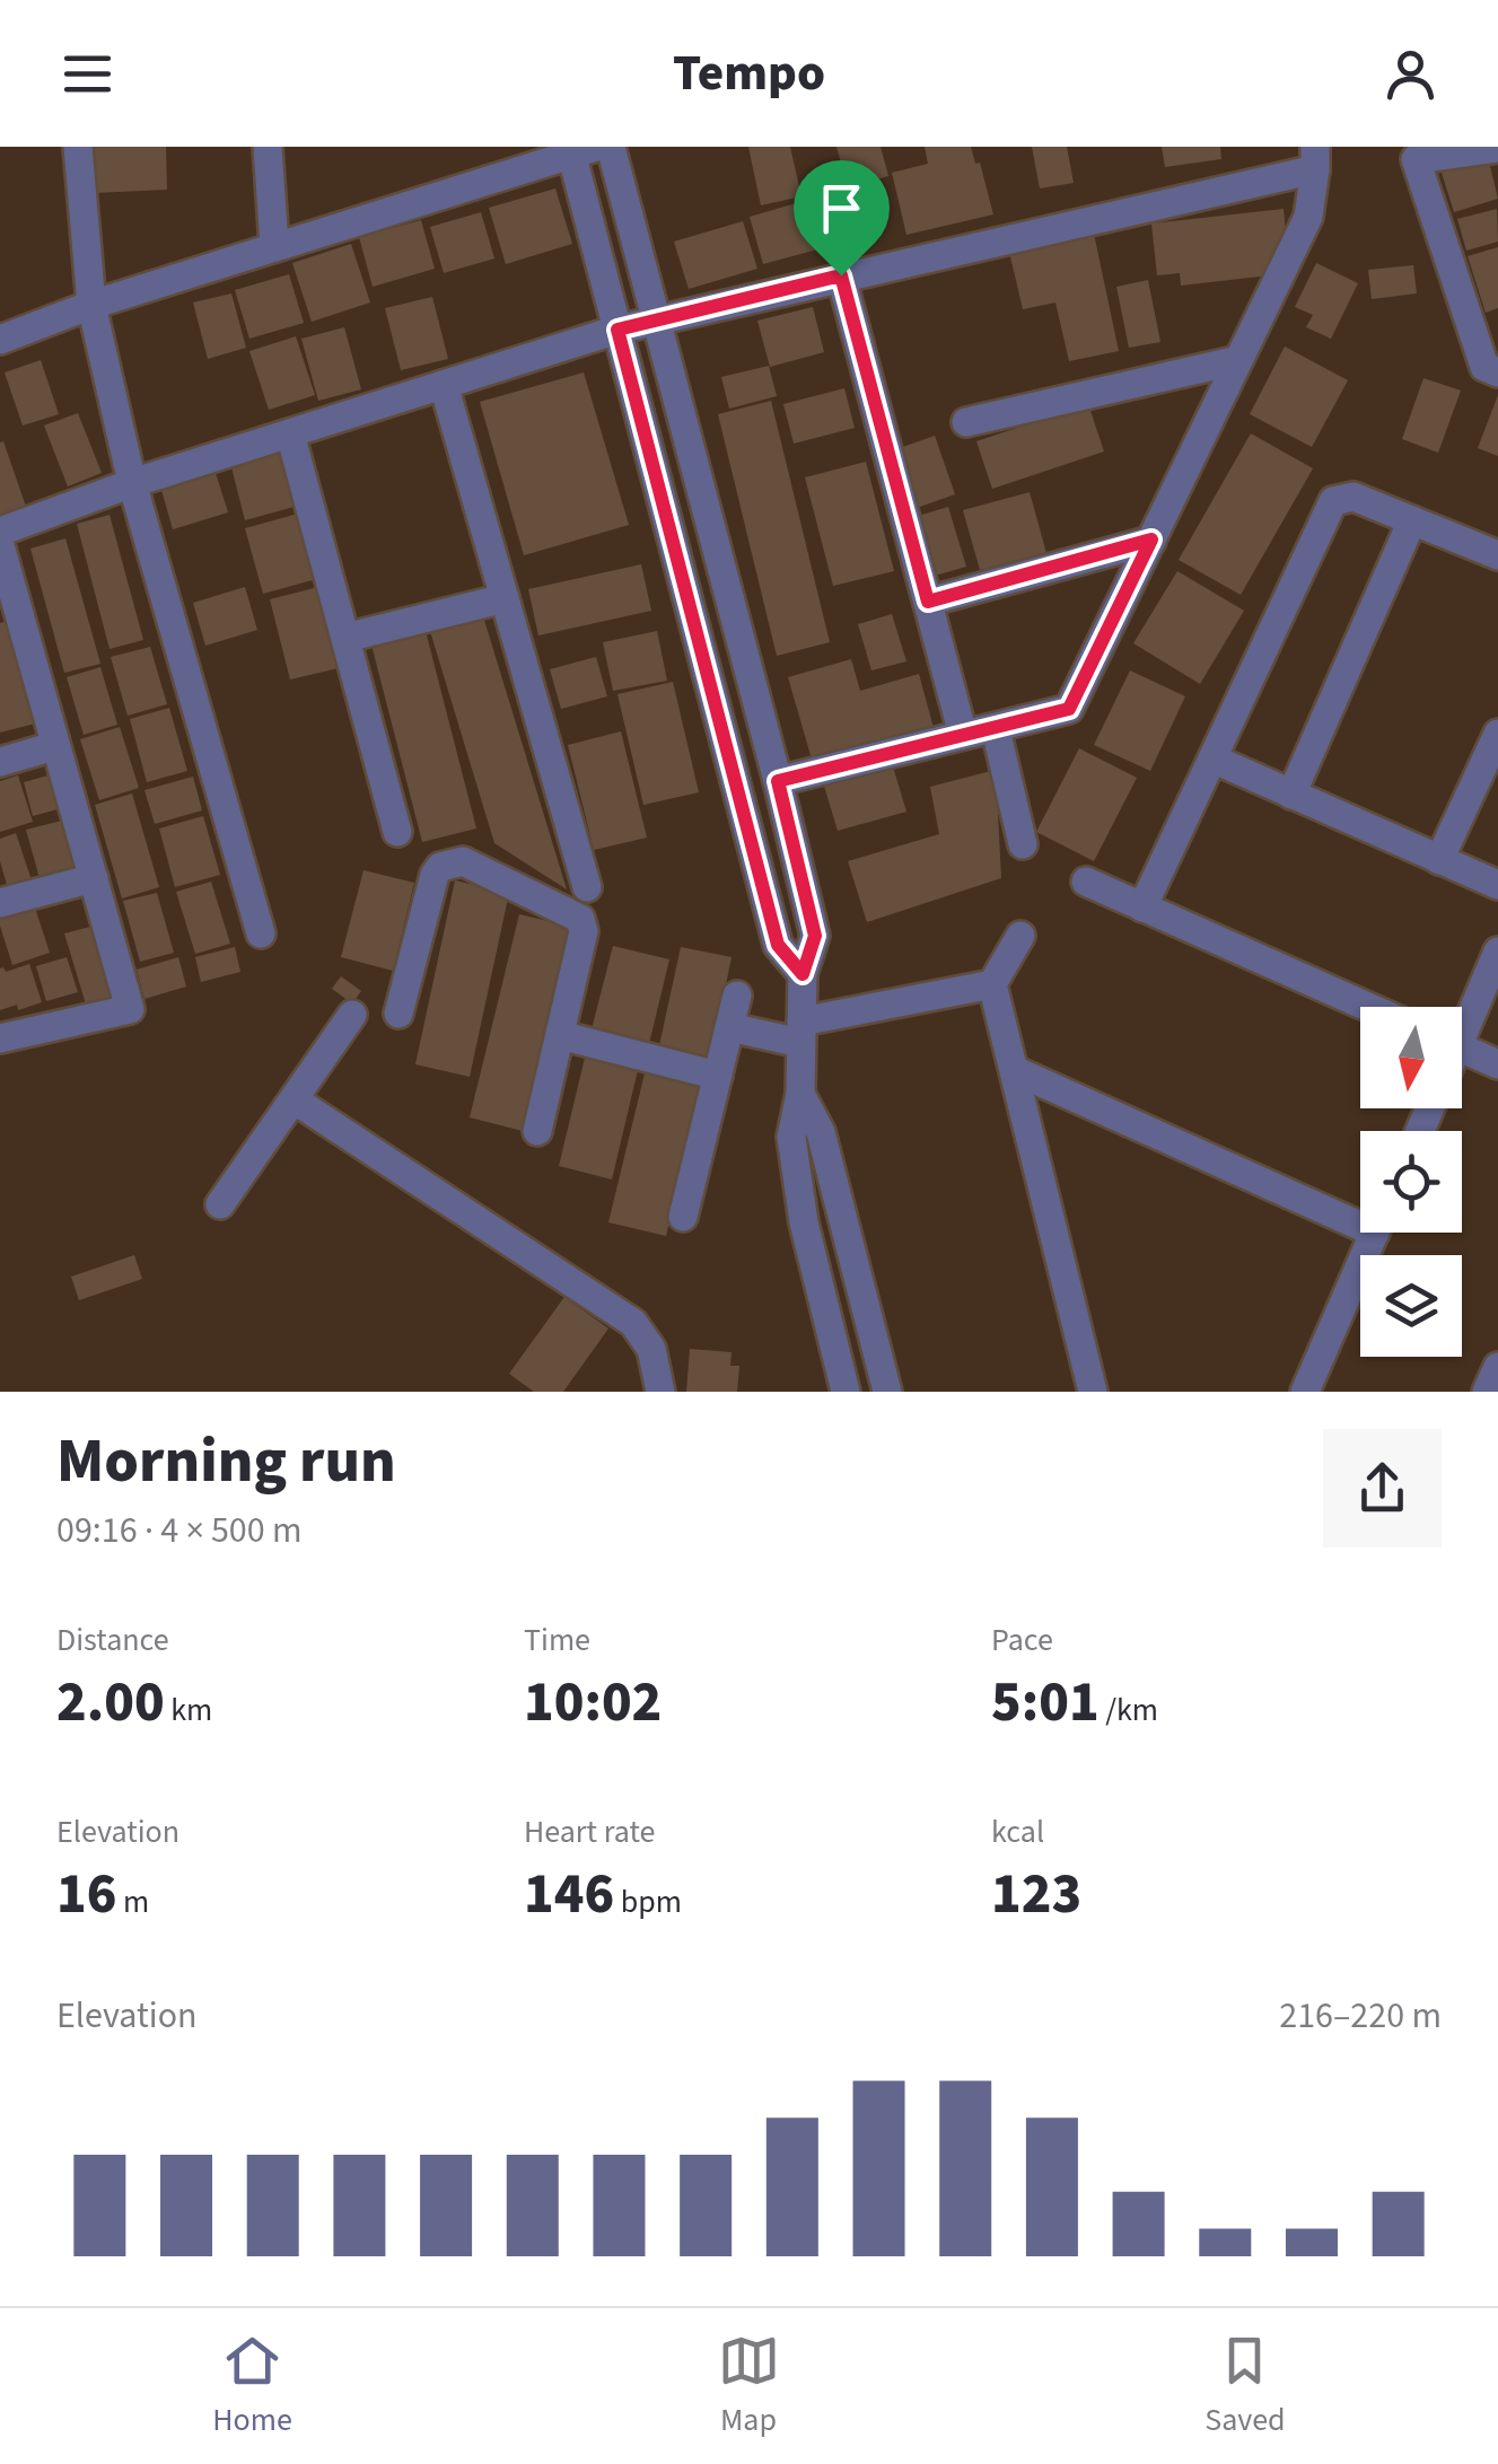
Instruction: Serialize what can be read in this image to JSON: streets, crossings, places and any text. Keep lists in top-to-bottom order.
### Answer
{
  "north": "bottom",
  "page": {
    "header": "Tempo",
    "heading": ["Morning run", "09:16 · 4 × 500 m"],
    "stats": [
      ["Distance", "2.00 km"],
      ["Time", "10:02"],
      ["Pace", "5:01 /km"],
      ["Elevation", "16 m"],
      ["Heart rate", "146 bpm"],
      ["kcal", "123"]
    ],
    "chart": ["Elevation", "216–220 m"],
    "tabs": ["Home", "Map", "Saved"]
  }
}
